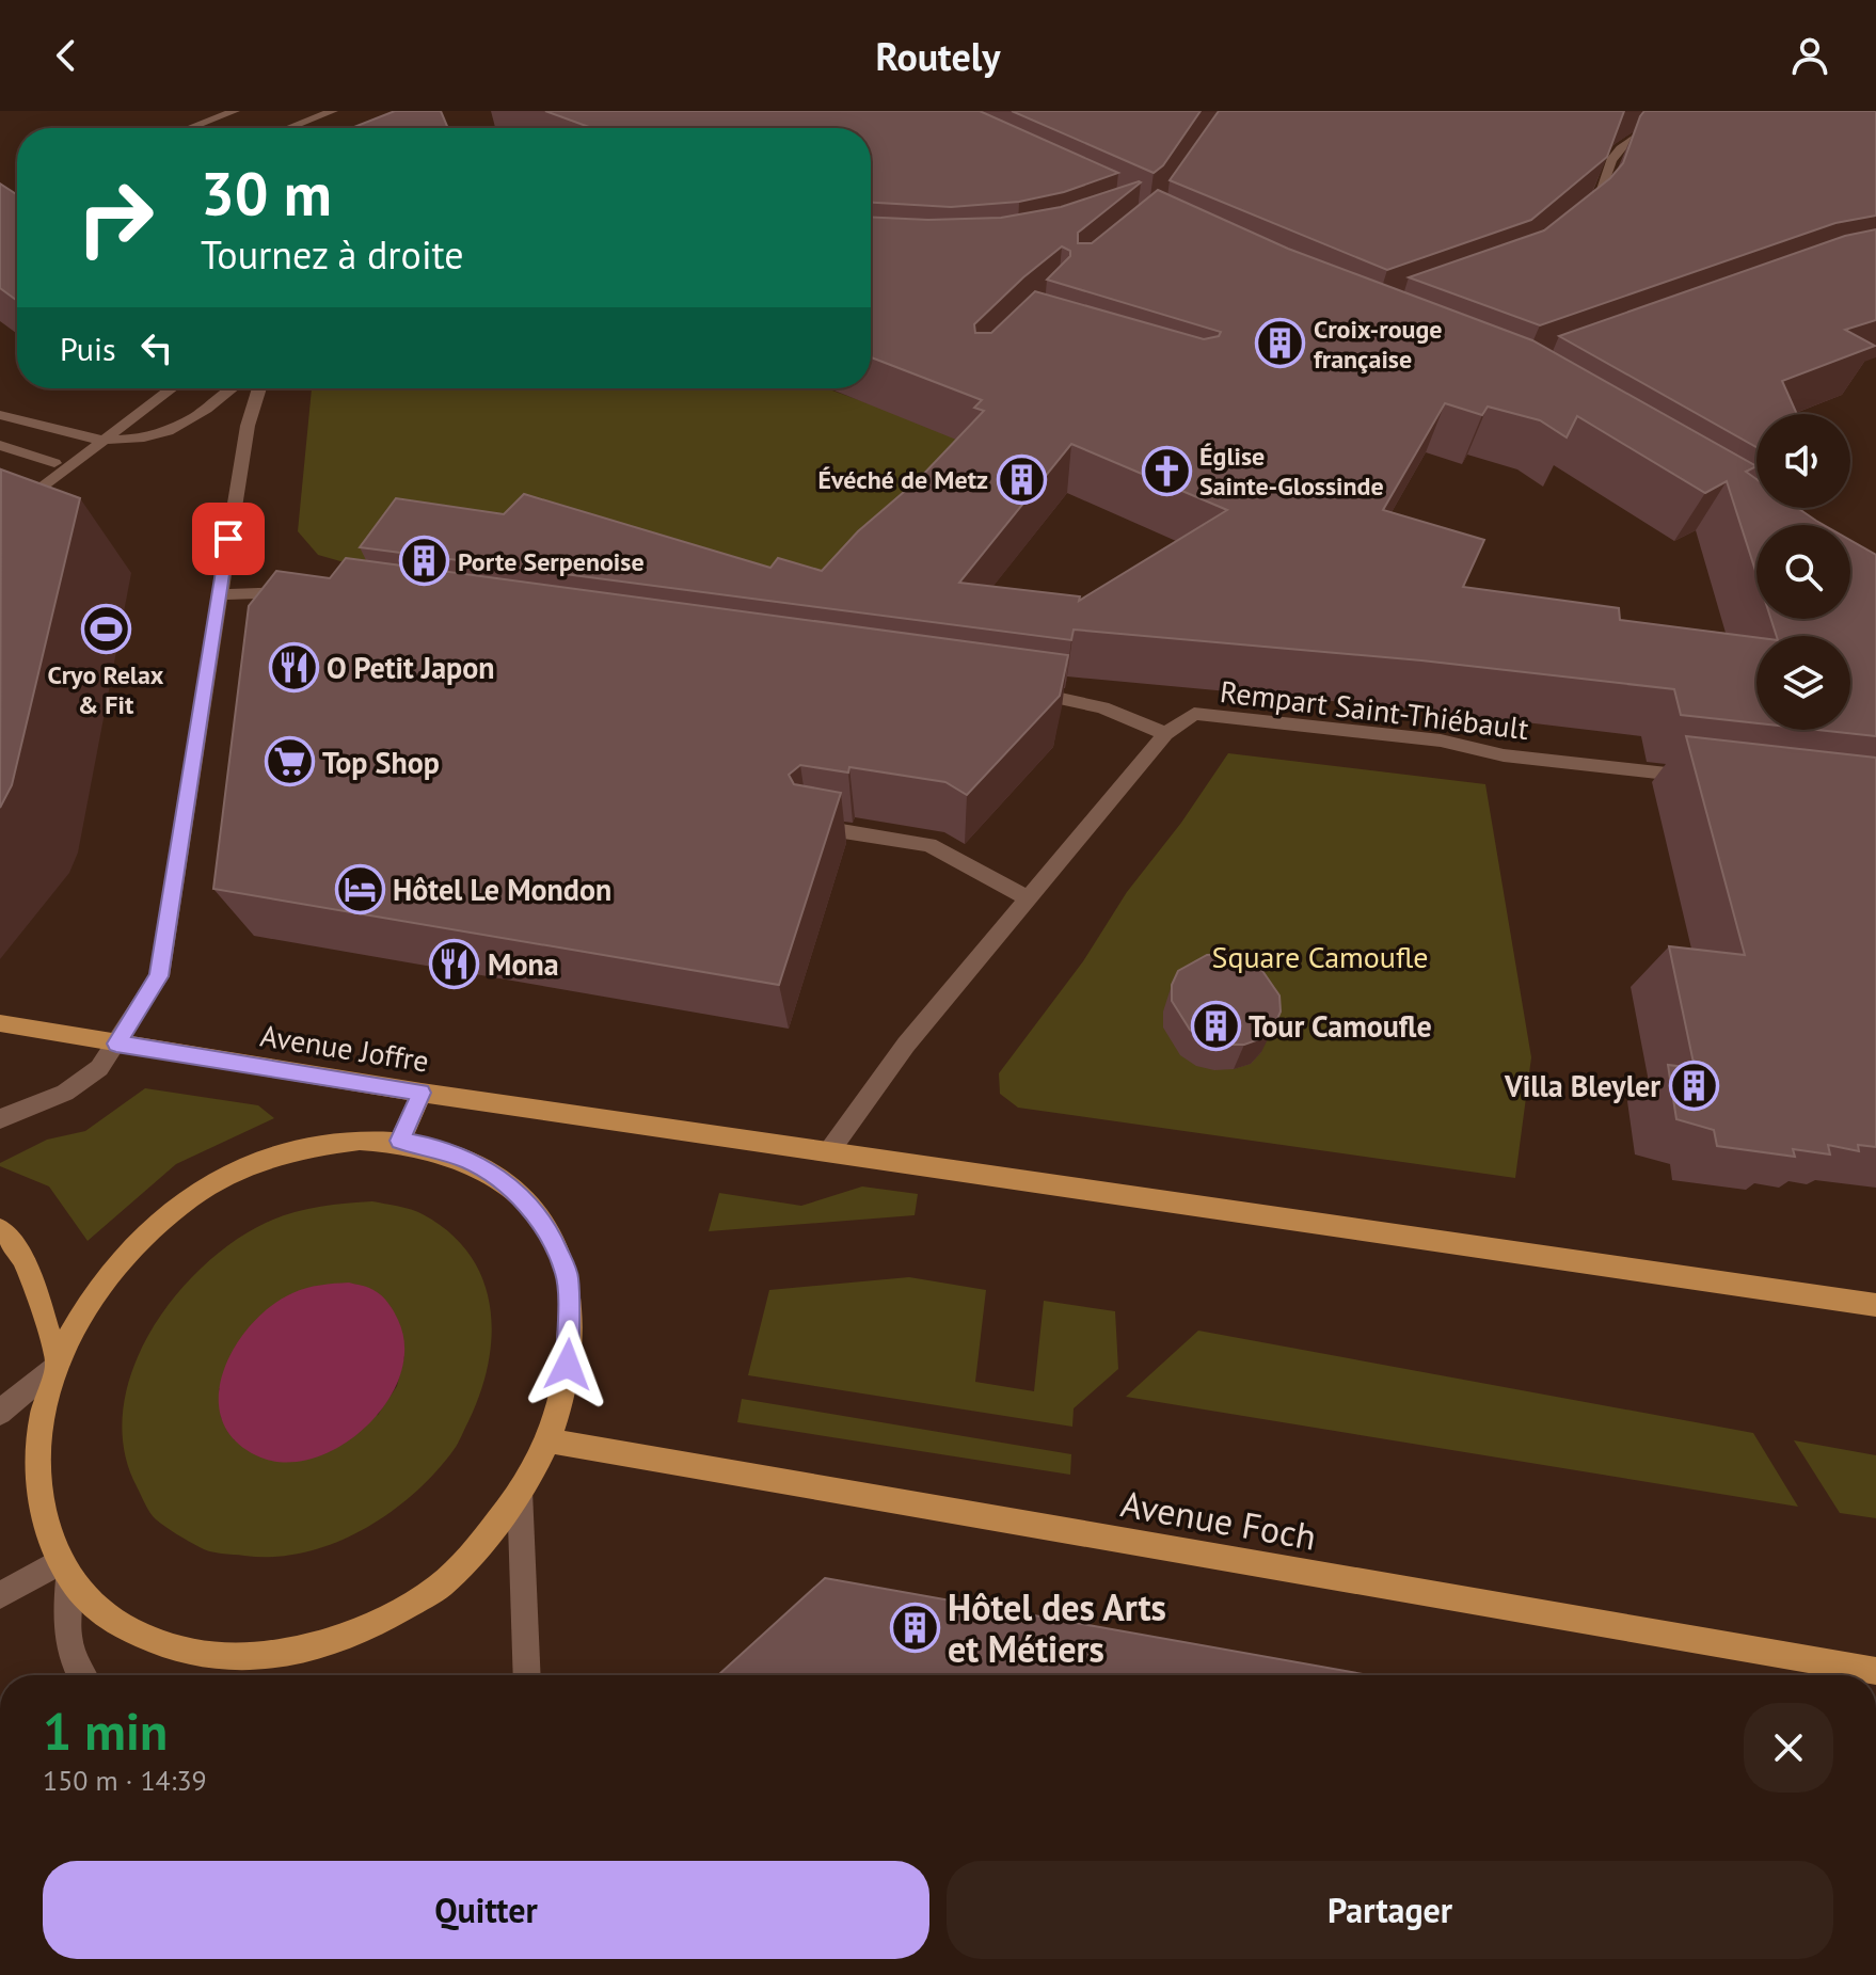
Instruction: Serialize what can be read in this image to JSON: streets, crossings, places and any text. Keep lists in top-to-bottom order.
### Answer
{
  "streets": {
    "main road": ["Avenue Joffre", "Avenue Foch"],
    "street": ["Rempart Saint-Thiébault"]
  },
  "parks": ["Square Camoufle"],
  "places": {
    "building": [
      "Croix-rouge française",
      "Évéché de Metz",
      "Porte Serpenoise",
      "Tour Camoufle",
      "Villa Bleyler",
      "Hôtel des Arts et Métiers"
    ],
    "church": ["Église Sainte-Glossinde"],
    "sports": ["Cryo Relax & Fit"],
    "restaurant": ["O Petit Japon", "Mona"],
    "supermarket": ["Top Shop"],
    "hotel": ["Hôtel Le Mondon"]
  },
  "page": {
    "header": "Routely",
    "turn": ["30 m", "Tournez à droite"],
    "then": "Puis",
    "heading": ["1 min", "150 m · 14:39"],
    "buttons": ["Quitter", "Partager"]
  }
}
